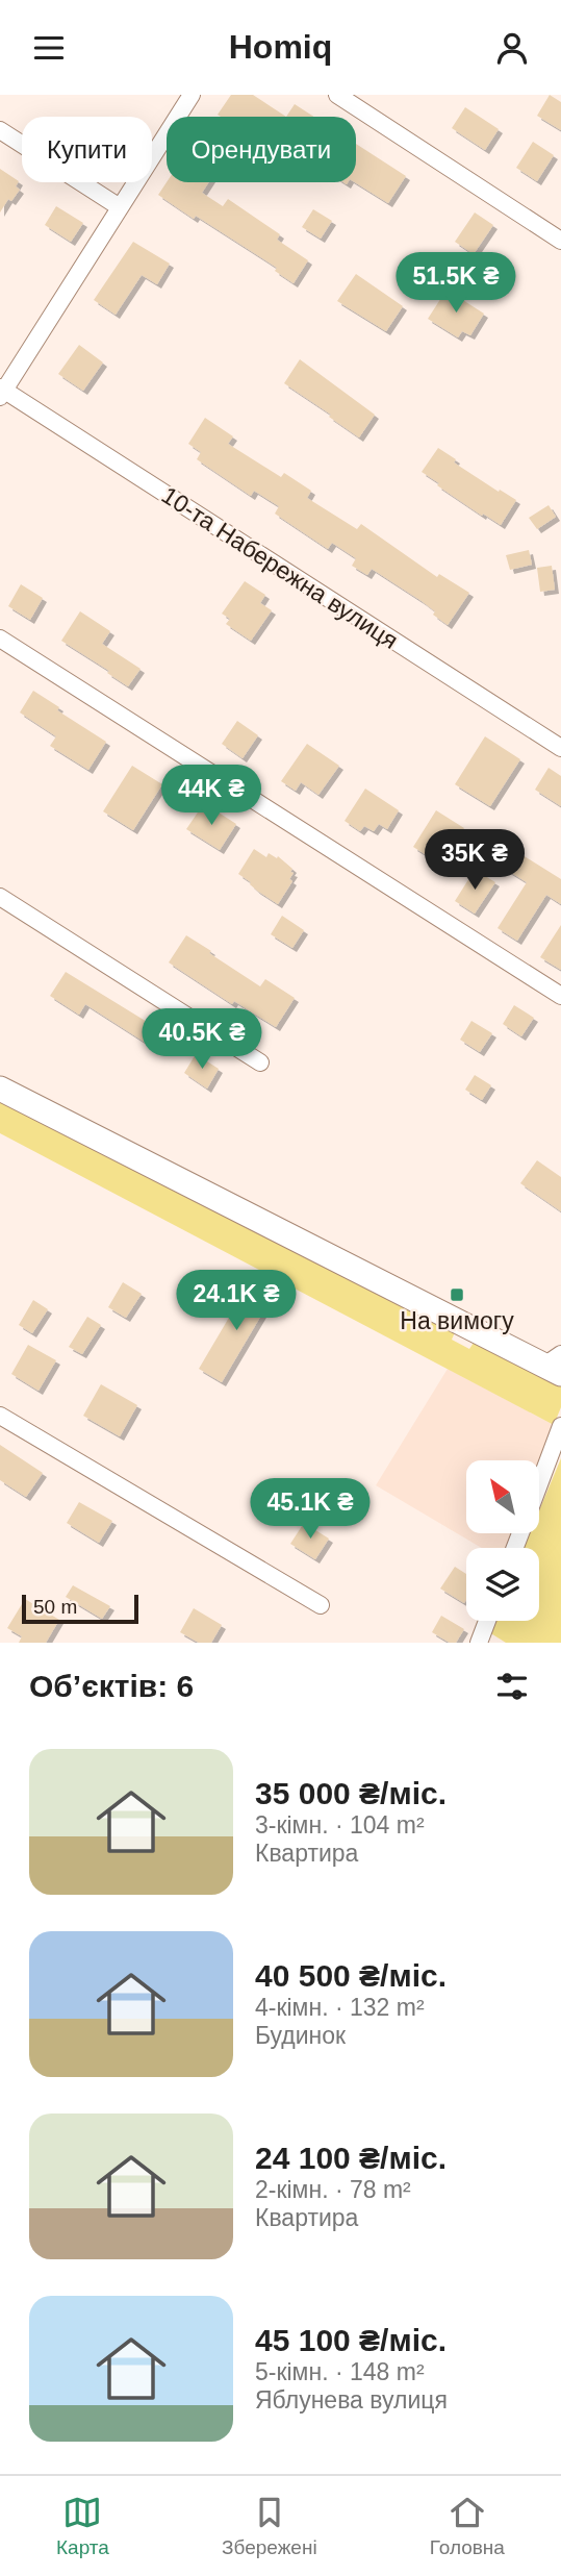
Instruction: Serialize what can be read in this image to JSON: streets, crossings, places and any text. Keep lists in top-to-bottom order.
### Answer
{
  "streets": {
    "street": ["10-та Набережна вулиця"]
  },
  "places": {
    "transit": ["На вимогу"]
  },
  "scale_bar": "50 m",
  "north": "top left",
  "page": {
    "header": "Homiq",
    "chip": ["Купити", "Орендувати"],
    "price": [
      "51.5K ₴",
      "44K ₴",
      "35K ₴",
      "40.5K ₴",
      "24.1K ₴",
      "45.1K ₴"
    ],
    "scale": "50 m",
    "heading": "Об’єктів: 6",
    "list": [
      {
        "name": "35 000 ₴/міс.",
        "note": "3-кімн. · 104 m² · Квартира"
      },
      {
        "name": "40 500 ₴/міс.",
        "note": "4-кімн. · 132 m² · Будинок"
      },
      {
        "name": "24 100 ₴/міс.",
        "note": "2-кімн. · 78 m² · Квартира"
      },
      {
        "name": "45 100 ₴/міс.",
        "note": "5-кімн. · 148 m² · Яблунева вулиця"
      }
    ],
    "tabs": ["Карта", "Збережені", "Головна"]
  }
}
